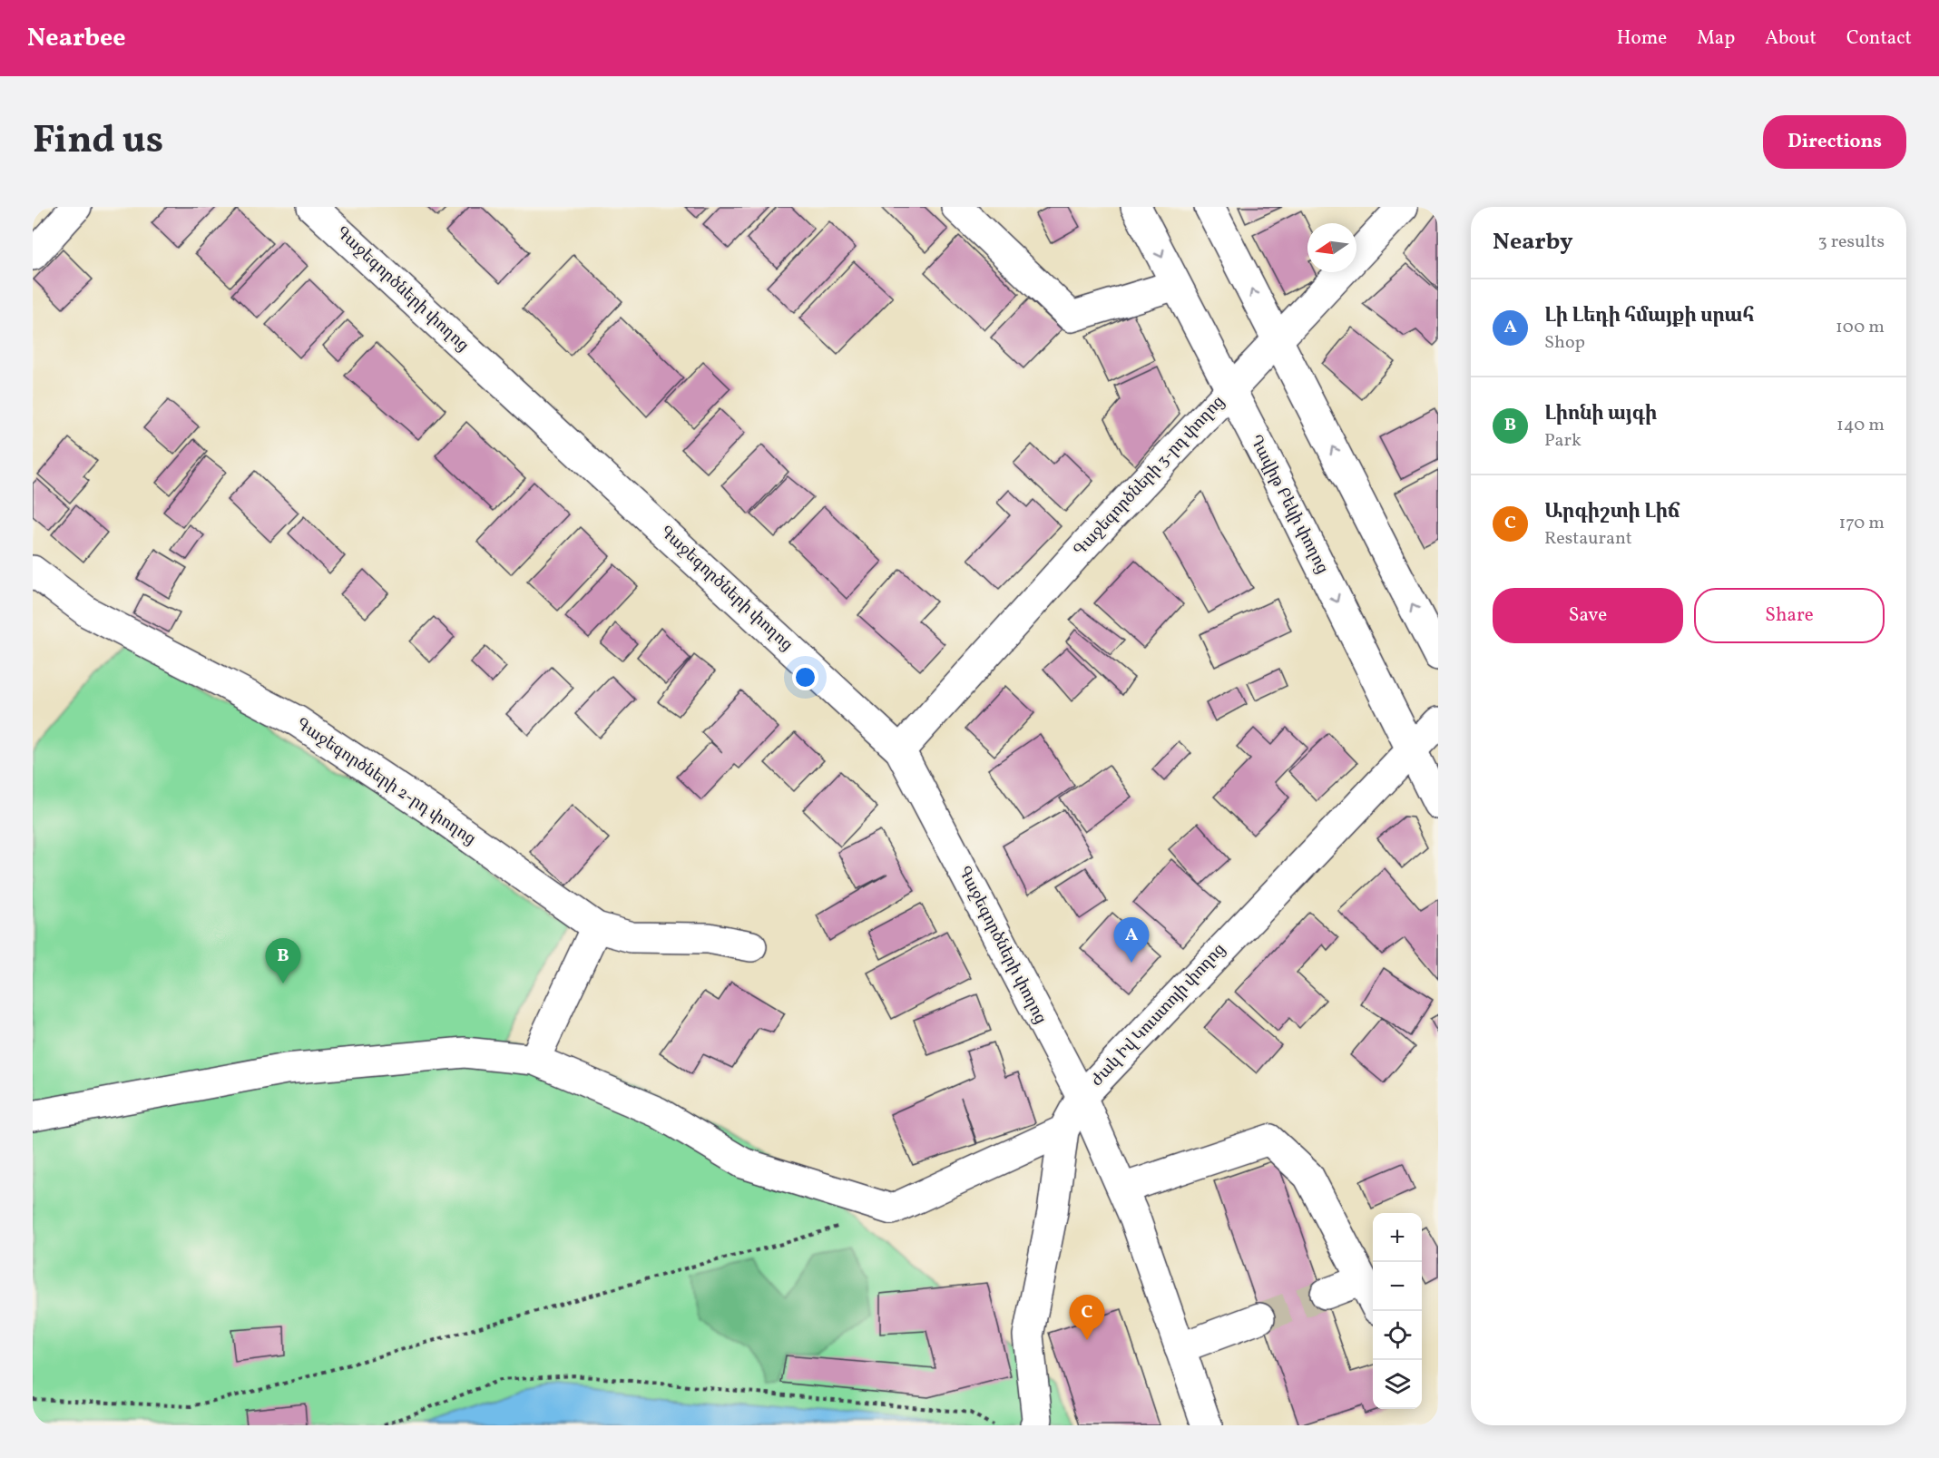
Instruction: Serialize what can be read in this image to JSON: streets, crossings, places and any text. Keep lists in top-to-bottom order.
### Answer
{
  "streets": {
    "street": [
      "Գաջեգործների փողոց",
      "Գաջեգործների 3-րդ փողոց",
      "Դավիթ Բեկի փողոց",
      "Գաջեգործների 2-րդ փողոց",
      "Ժակ Իվ Կուստոյի փողոց"
    ]
  },
  "crossings": [
    ["Գաջեգործների փողոց", "Գաջեգործների 3-րդ փողոց"],
    ["Գաջեգործների փողոց", "Ժակ Իվ Կուստոյի փողոց"],
    ["Գաջեգործների 3-րդ փողոց", "Դավիթ Բեկի փողոց"],
    ["Դավիթ Բեկի փողոց", "Ժակ Իվ Կուստոյի փողոց"]
  ],
  "north": "left",
  "page": {
    "header": "Nearbee",
    "nav": [
      "Home",
      "Map",
      "About",
      "Contact"
    ],
    "title": "Find us",
    "buttons": [
      "Directions",
      ["Save", "Share"]
    ],
    "heading": ["Nearby", "3 results"],
    "list": [
      {
        "mark": "A",
        "name": "Լի Լեդի հմայքի սրահ",
        "note": "Shop",
        "value": "100 m"
      },
      {
        "mark": "B",
        "name": "Լիոնի այգի",
        "note": "Park",
        "value": "140 m"
      },
      {
        "mark": "C",
        "name": "Արգիշտի Լիճ",
        "note": "Restaurant",
        "value": "170 m"
      }
    ],
    "pins": ["A", "B", "C"],
    "map_buttons": ["+", "−"]
  }
}
